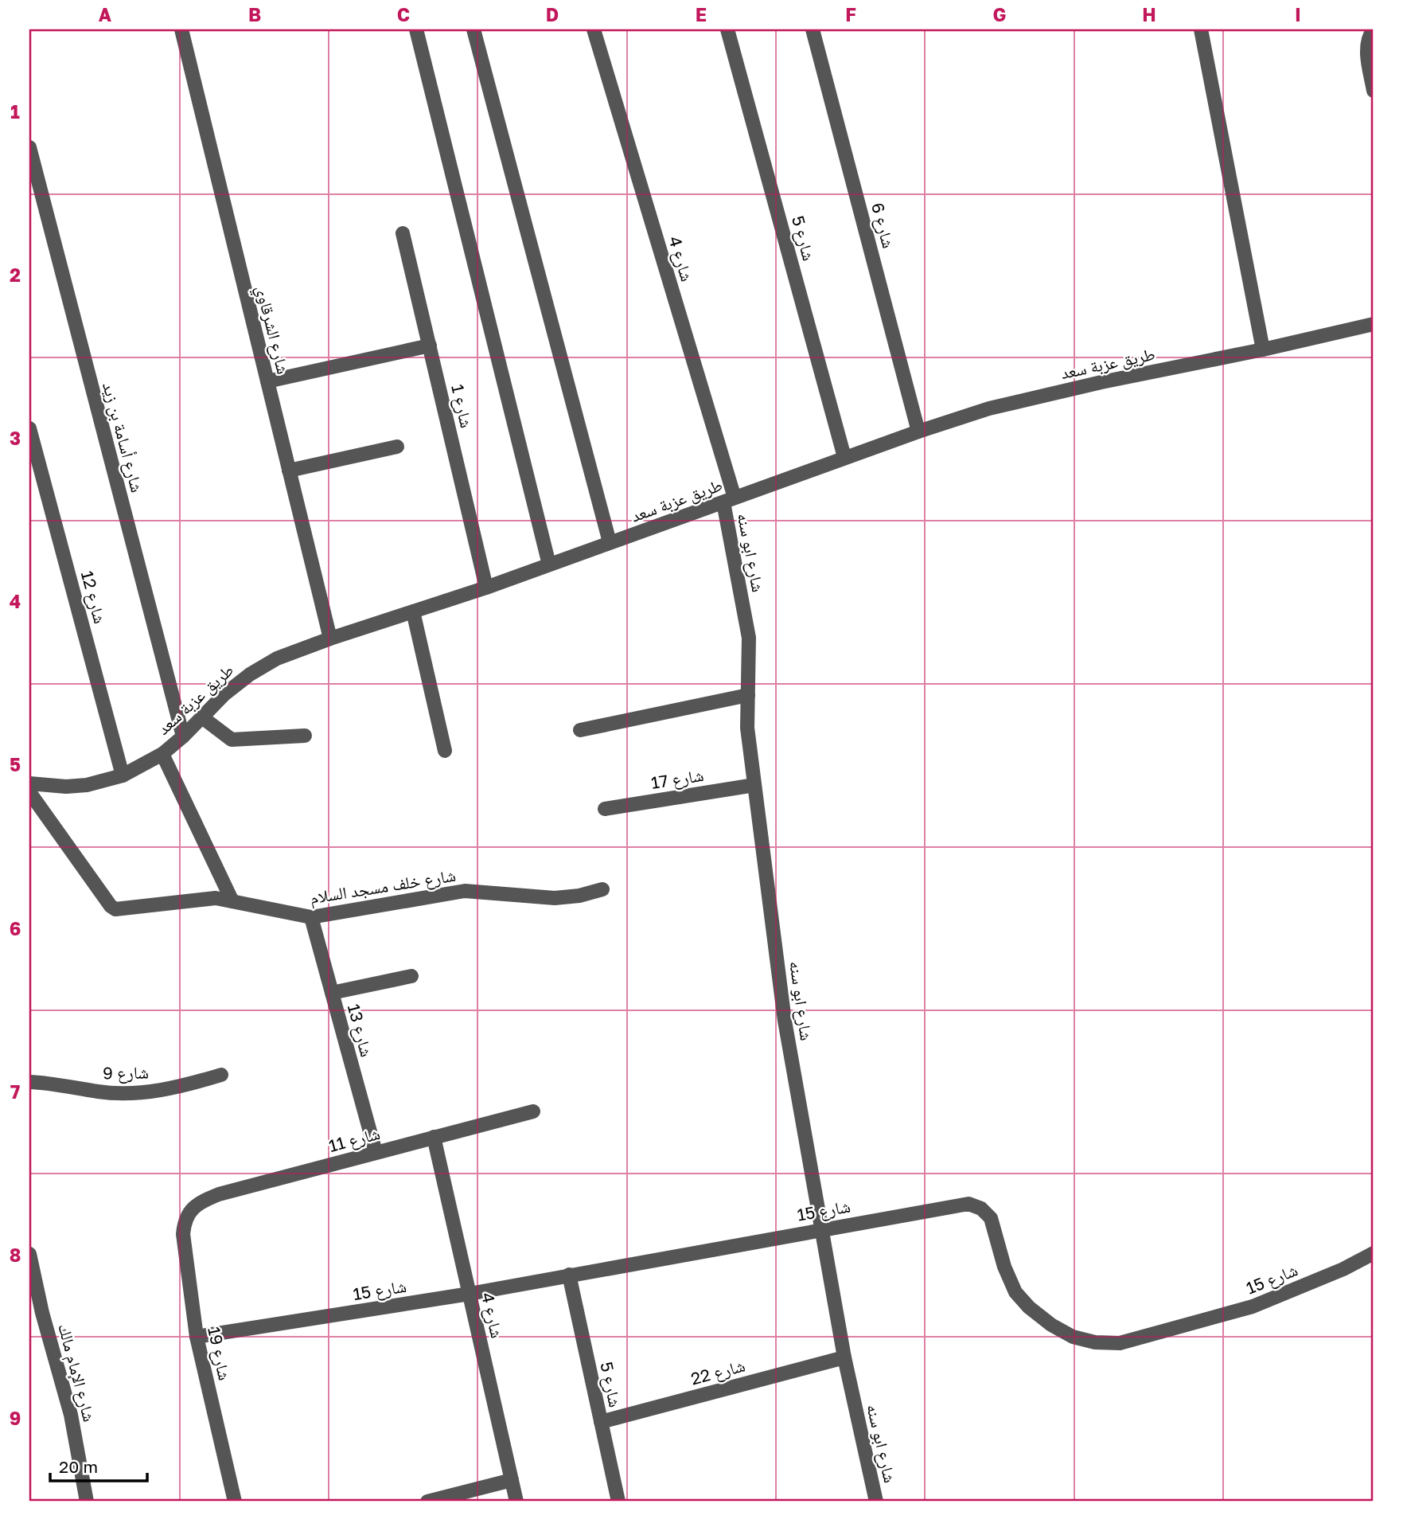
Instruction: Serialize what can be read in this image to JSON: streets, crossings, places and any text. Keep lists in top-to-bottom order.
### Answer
{
  "streets": {
    "street": [
      "شارع 6",
      "شارع 5",
      "شارع 4",
      "شارع الشرقاوي",
      "طريق عزبة سعد",
      "شارع 1",
      "شارع أسامة بن زيد",
      "شارع ابو سنه",
      "شارع 12",
      "شارع 17",
      "شارع خلف مسجد السلام",
      "شارع 13",
      "شارع 9",
      "شارع 11",
      "شارع 15",
      "شارع 19",
      "شارع 22",
      "شارع الإمام مالك"
    ]
  },
  "crossings": [
    ["شارع 6", "طريق عزبة سعد"],
    ["شارع 5", "طريق عزبة سعد"],
    ["شارع 5", "شارع 15"],
    ["شارع 5", "شارع 22"],
    ["شارع 4", "طريق عزبة سعد"],
    ["شارع 4", "شارع ابو سنه"],
    ["شارع 4", "شارع 11"],
    ["شارع 4", "شارع 15"],
    ["شارع الشرقاوي", "طريق عزبة سعد"],
    ["طريق عزبة سعد", "شارع 1"],
    ["طريق عزبة سعد", "شارع أسامة بن زيد"],
    ["طريق عزبة سعد", "شارع ابو سنه"],
    ["طريق عزبة سعد", "شارع 12"],
    ["شارع ابو سنه", "شارع 17"],
    ["شارع ابو سنه", "شارع 15"],
    ["شارع ابو سنه", "شارع 22"],
    ["شارع خلف مسجد السلام", "شارع 13"],
    ["شارع 13", "شارع 11"],
    ["شارع 11", "شارع 19"],
    ["شارع 15", "شارع 19"]
  ],
  "scale_bar": "20 m",
  "grid": {
    "columns": [
      "A",
      "B",
      "C",
      "D",
      "E",
      "F",
      "G",
      "H",
      "I"
    ],
    "rows": [
      "1",
      "2",
      "3",
      "4",
      "5",
      "6",
      "7",
      "8",
      "9"
    ]
  }
}
